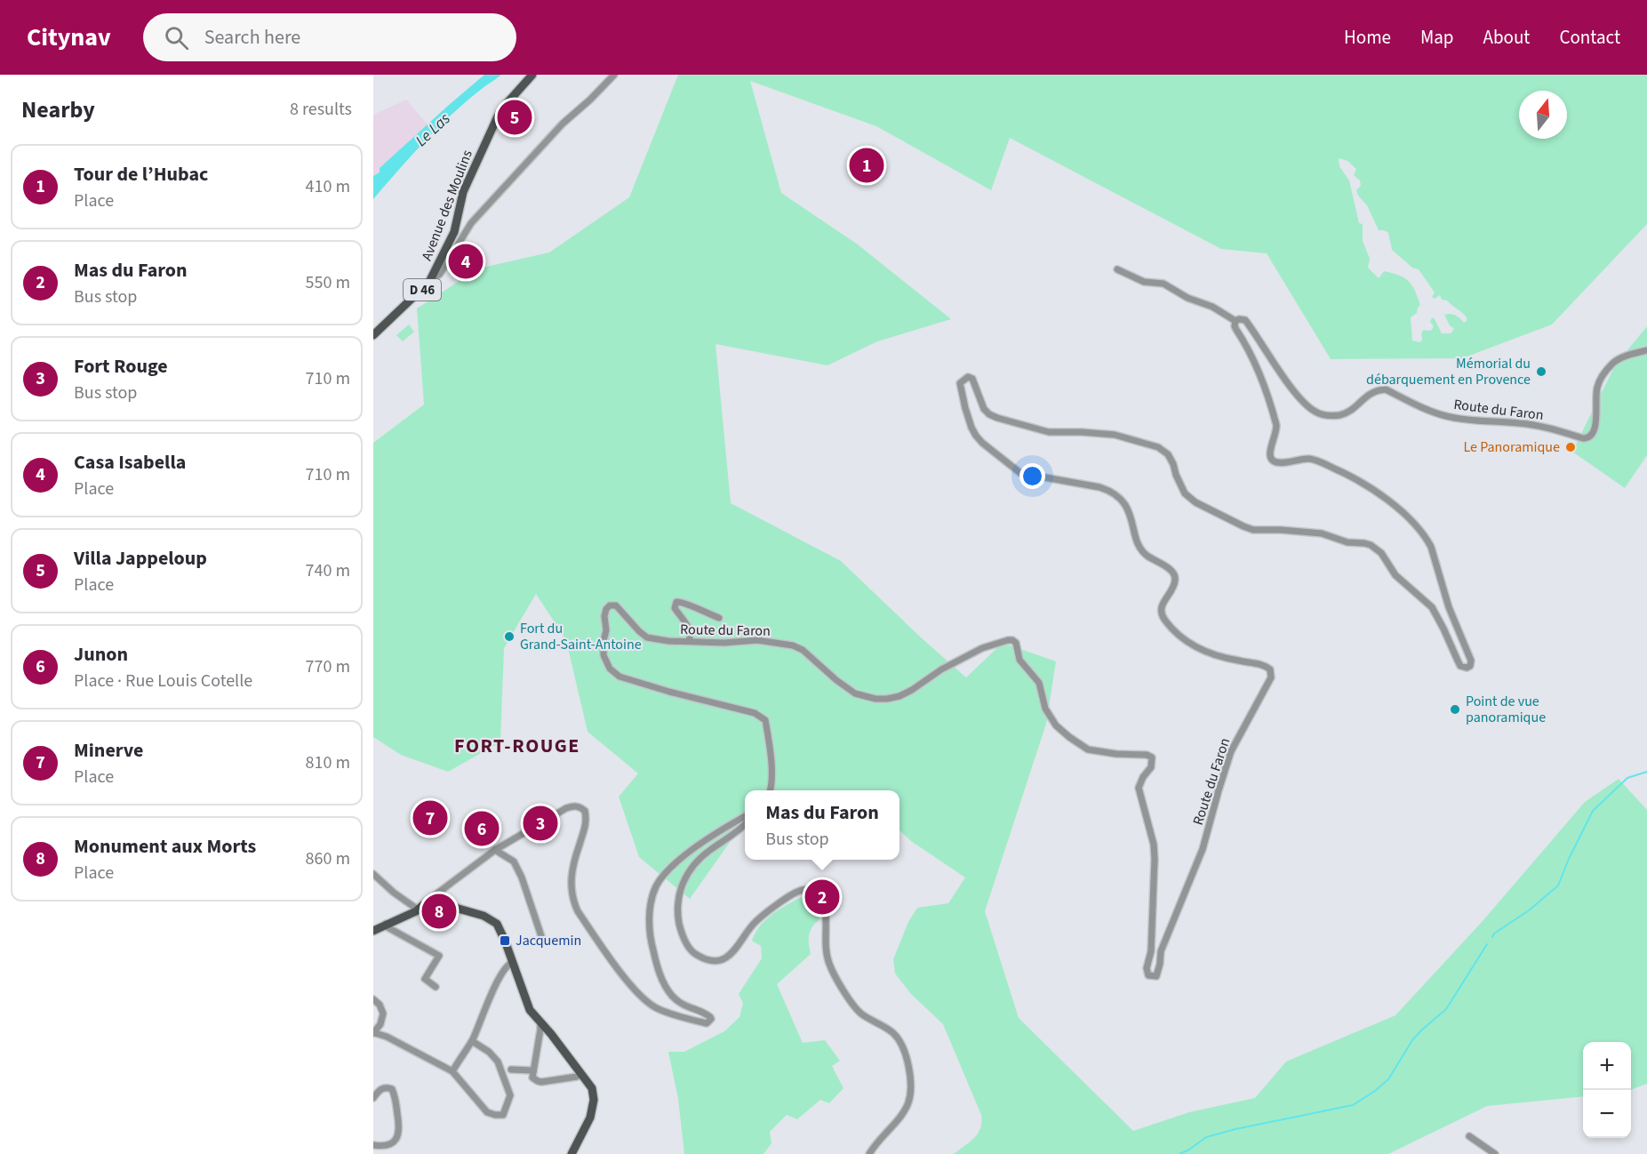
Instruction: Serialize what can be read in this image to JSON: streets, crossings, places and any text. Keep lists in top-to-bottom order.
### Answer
{
  "streets": {
    "main road": ["Avenue des Moulins", "D 46"],
    "street": ["Route du Faron"]
  },
  "districts": ["FORT-ROUGE"],
  "water": ["Le Las"],
  "places": {
    "other": [
      "Mémorial du débarquement en Provence",
      "Le Panoramique",
      "Fort du Grand-Saint-Antoine",
      "Point de vue panoramique"
    ],
    "transit": ["Jacquemin"]
  },
  "north": "top",
  "page": {
    "header": "Citynav",
    "search": "Search here",
    "nav": [
      "Home",
      "Map",
      "About",
      "Contact"
    ],
    "heading": ["Nearby", "8 results"],
    "pins": [
      "5",
      "1",
      "4",
      "7",
      "3",
      "6",
      "2",
      "8"
    ],
    "list": [
      {
        "mark": "1",
        "name": "Tour de l’Hubac",
        "note": "Place",
        "value": "410 m"
      },
      {
        "mark": "2",
        "name": "Mas du Faron",
        "note": "Bus stop",
        "value": "550 m"
      },
      {
        "mark": "3",
        "name": "Fort Rouge",
        "note": "Bus stop",
        "value": "710 m"
      },
      {
        "mark": "4",
        "name": "Casa Isabella",
        "note": "Place",
        "value": "710 m"
      },
      {
        "mark": "5",
        "name": "Villa Jappeloup",
        "note": "Place",
        "value": "740 m"
      },
      {
        "mark": "6",
        "name": "Junon",
        "note": "Place · Rue Louis Cotelle",
        "value": "770 m"
      },
      {
        "mark": "7",
        "name": "Minerve",
        "note": "Place",
        "value": "810 m"
      },
      {
        "mark": "8",
        "name": "Monument aux Morts",
        "note": "Place",
        "value": "860 m"
      }
    ],
    "popup": ["Mas du Faron", "Bus stop"],
    "map_buttons": ["+", "−"]
  }
}
